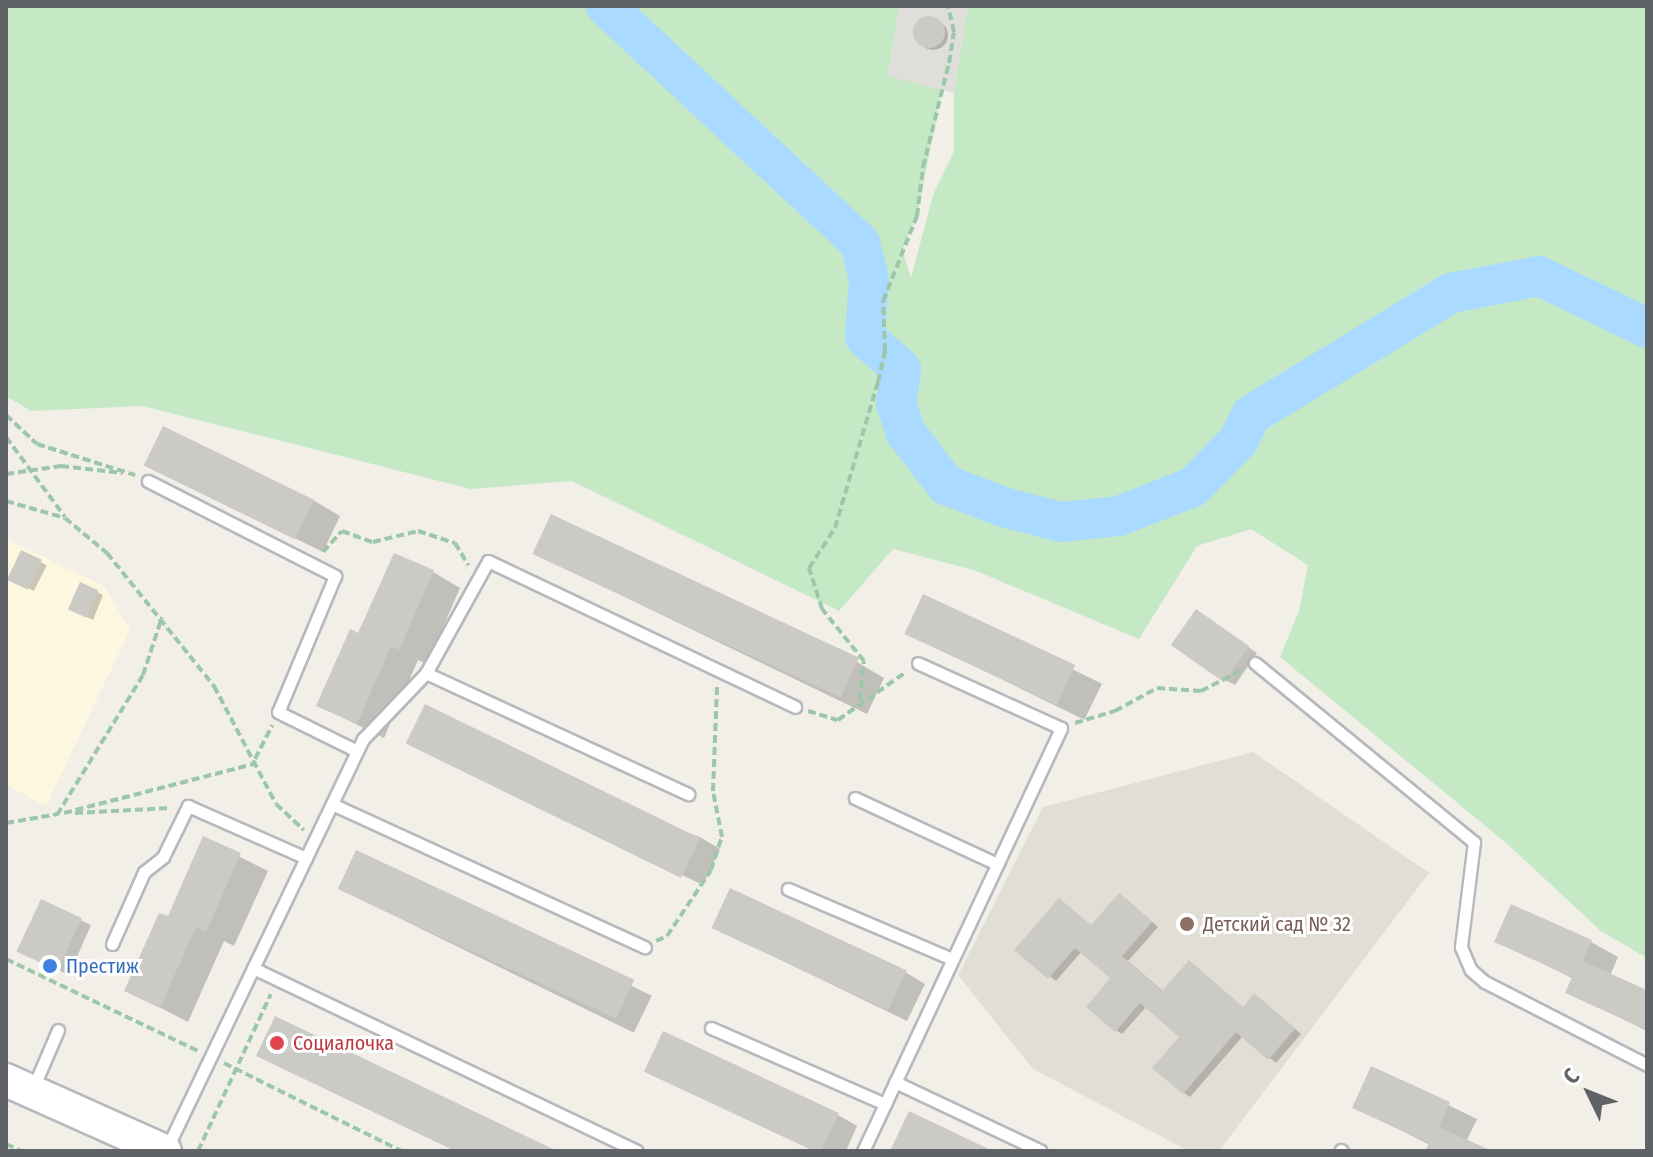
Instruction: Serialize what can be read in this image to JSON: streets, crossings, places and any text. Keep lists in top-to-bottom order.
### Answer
{
  "places": ["Детский сад № 32", "Престиж", "Социалочка"],
  "north": "top left"
}
